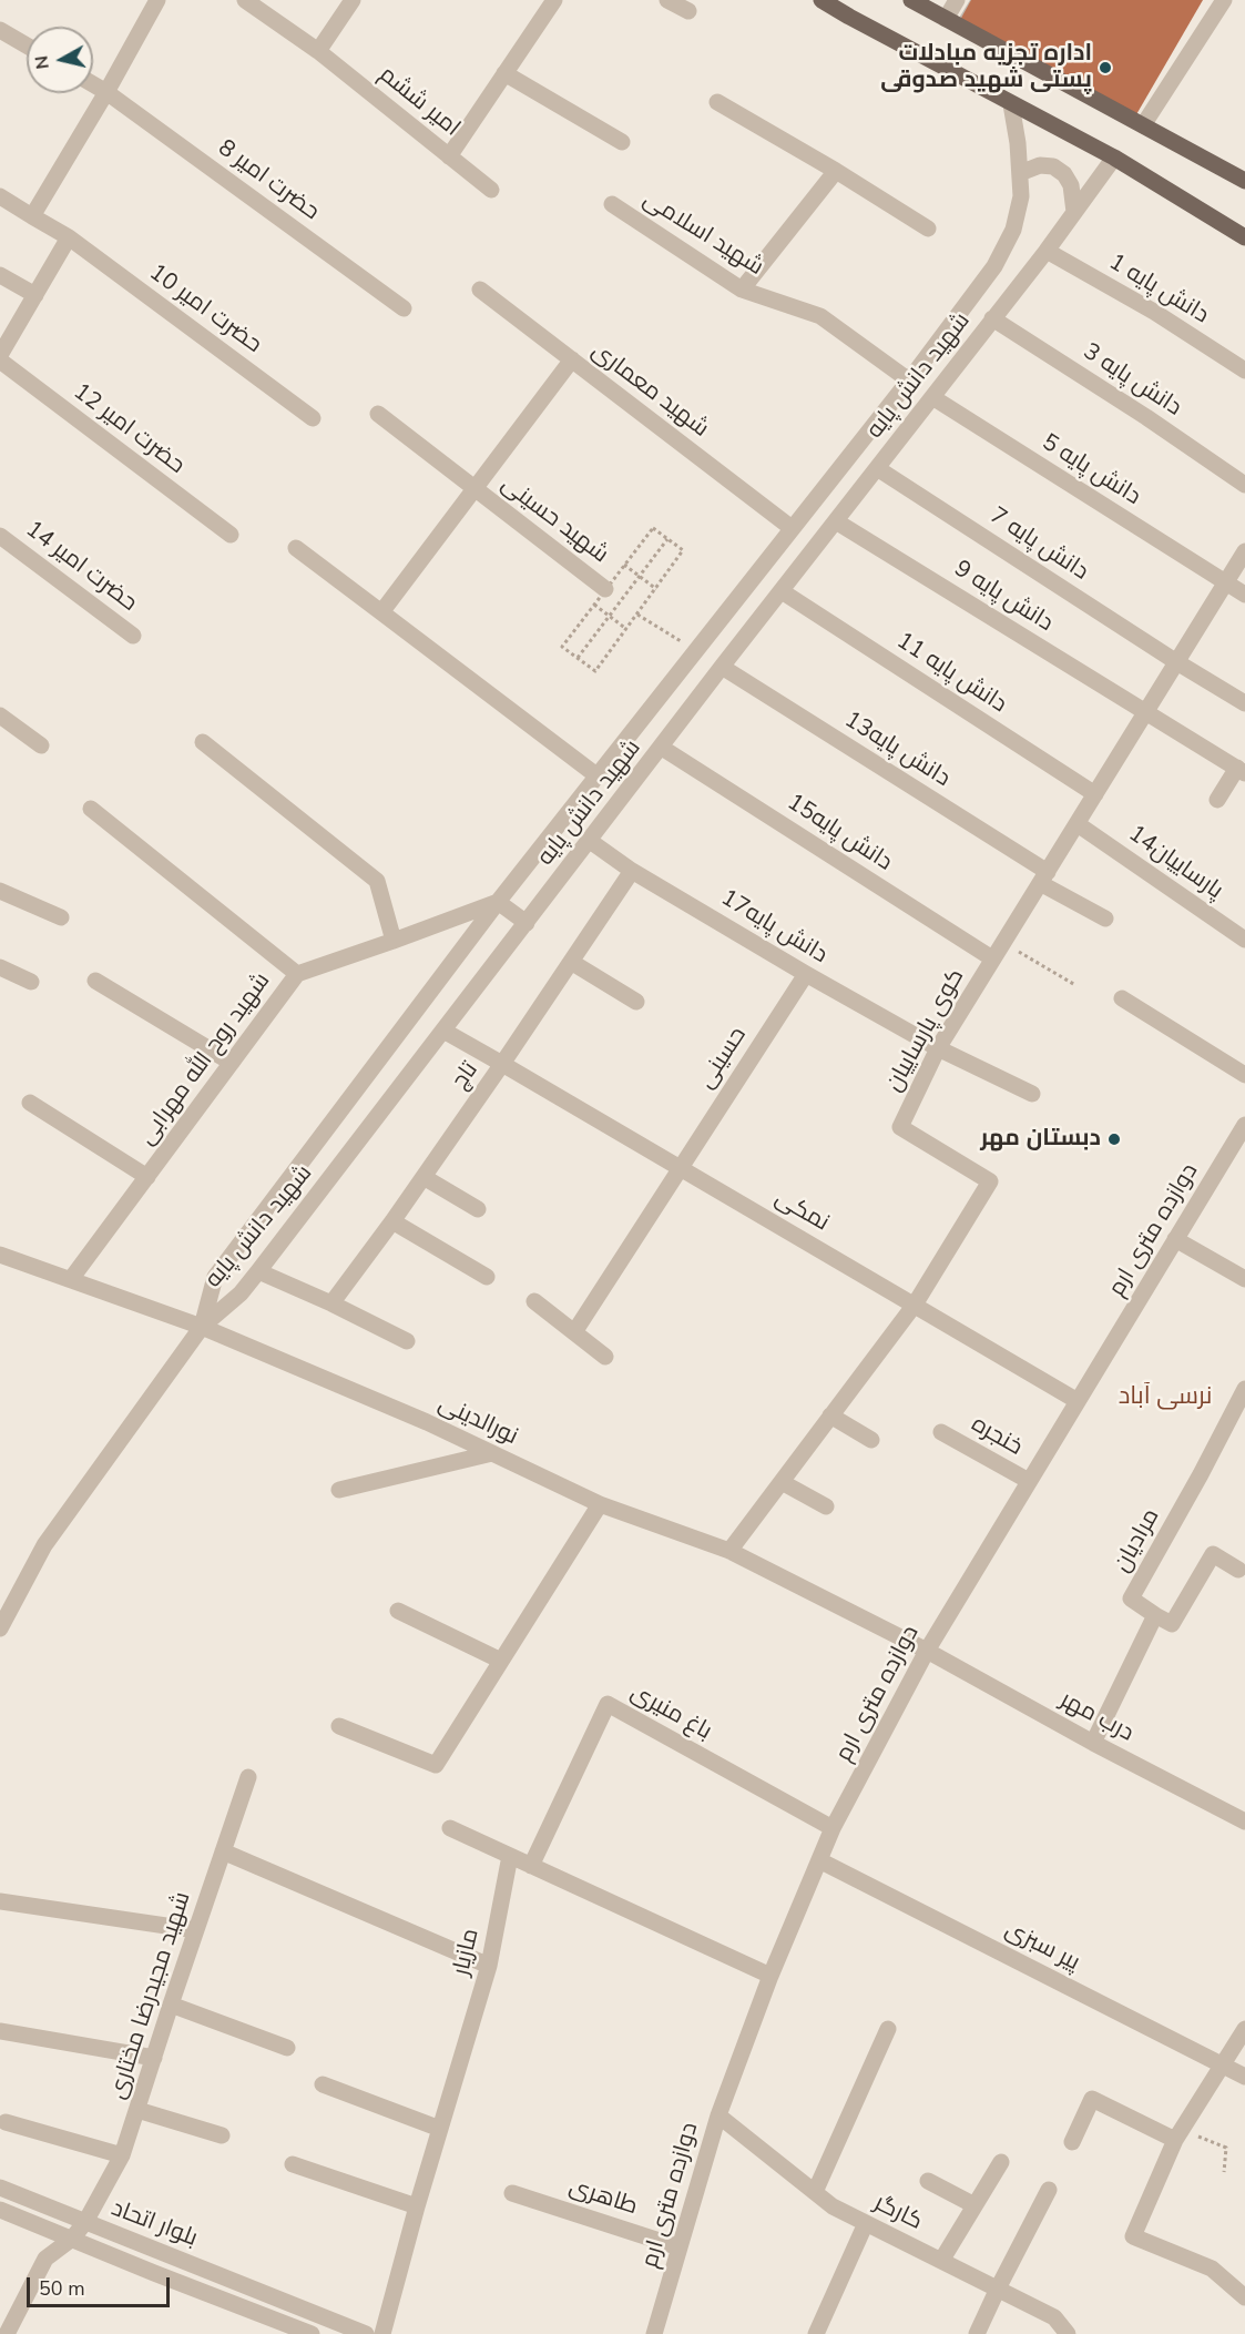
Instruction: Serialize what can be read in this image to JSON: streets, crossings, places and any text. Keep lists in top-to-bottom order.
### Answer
{
  "streets": {
    "street": [
      "امیر ششم",
      "حضرت امیر 8",
      "شهید اسلامی",
      "دانش پایه 1",
      "حضرت امیر 10",
      "شهید دانش پایه",
      "دانش پایه 3",
      "شهید معماری",
      "حضرت امیر 12",
      "دانش پایه 5",
      "شهید حسینی",
      "دانش پایه 7",
      "حضرت امیر 14",
      "دانش پایه 9",
      "دانش پایه 11",
      "دانش پایه13",
      "دانش پایه15",
      "پارساییان14",
      "دانش پایه17",
      "کوی پارساییان",
      "حسینی",
      "شهید روح الله مهرابی",
      "تاچ",
      "نمکی",
      "دوازده متری ارم",
      "نورالدینی",
      "خنجره",
      "مرادیان",
      "باغ منیری",
      "درب مهر",
      "پیر سبزی",
      "مازیار",
      "شهید مجیدرضا مختاری",
      "طاهری",
      "کارگر",
      "بلوار اتحاد"
    ]
  },
  "crossings": [
    ["شهید اسلامی", "شهید دانش پایه"],
    ["دانش پایه 1", "شهید دانش پایه"],
    ["شهید دانش پایه", "دانش پایه 3"],
    ["شهید دانش پایه", "شهید معماری"],
    ["شهید دانش پایه", "دانش پایه 5"],
    ["شهید دانش پایه", "دانش پایه 7"],
    ["شهید دانش پایه", "دانش پایه 9"],
    ["شهید دانش پایه", "دانش پایه 11"],
    ["شهید دانش پایه", "دانش پایه13"],
    ["شهید دانش پایه", "دانش پایه15"],
    ["شهید دانش پایه", "دانش پایه17"],
    ["شهید دانش پایه", "شهید روح الله مهرابی"],
    ["شهید دانش پایه", "نمکی"],
    ["شهید دانش پایه", "نورالدینی"],
    ["دانش پایه 5", "کوی پارساییان"],
    ["دانش پایه 7", "کوی پارساییان"],
    ["دانش پایه 9", "کوی پارساییان"],
    ["دانش پایه 11", "کوی پارساییان"],
    ["دانش پایه13", "کوی پارساییان"],
    ["دانش پایه15", "کوی پارساییان"],
    ["پارساییان14", "کوی پارساییان"],
    ["دانش پایه17", "کوی پارساییان"],
    ["دانش پایه17", "حسینی"],
    ["دانش پایه17", "تاچ"],
    ["کوی پارساییان", "نمکی"],
    ["کوی پارساییان", "نورالدینی"],
    ["حسینی", "نمکی"],
    ["شهید روح الله مهرابی", "نورالدینی"],
    ["تاچ", "نمکی"],
    ["نمکی", "دوازده متری ارم"],
    ["دوازده متری ارم", "نورالدینی"],
    ["دوازده متری ارم", "خنجره"],
    ["دوازده متری ارم", "باغ منیری"],
    ["دوازده متری ارم", "درب مهر"],
    ["دوازده متری ارم", "پیر سبزی"],
    ["دوازده متری ارم", "طاهری"],
    ["دوازده متری ارم", "کارگر"],
    ["نورالدینی", "درب مهر"],
    ["شهید مجیدرضا مختاری", "بلوار اتحاد"]
  ],
  "districts": ["نرسی آباد"],
  "places": ["اداره تجزیه مبادلات پستی شهید صدوقی", "دبستان مهر"],
  "scale_bar": "50 m",
  "north": "left"
}
